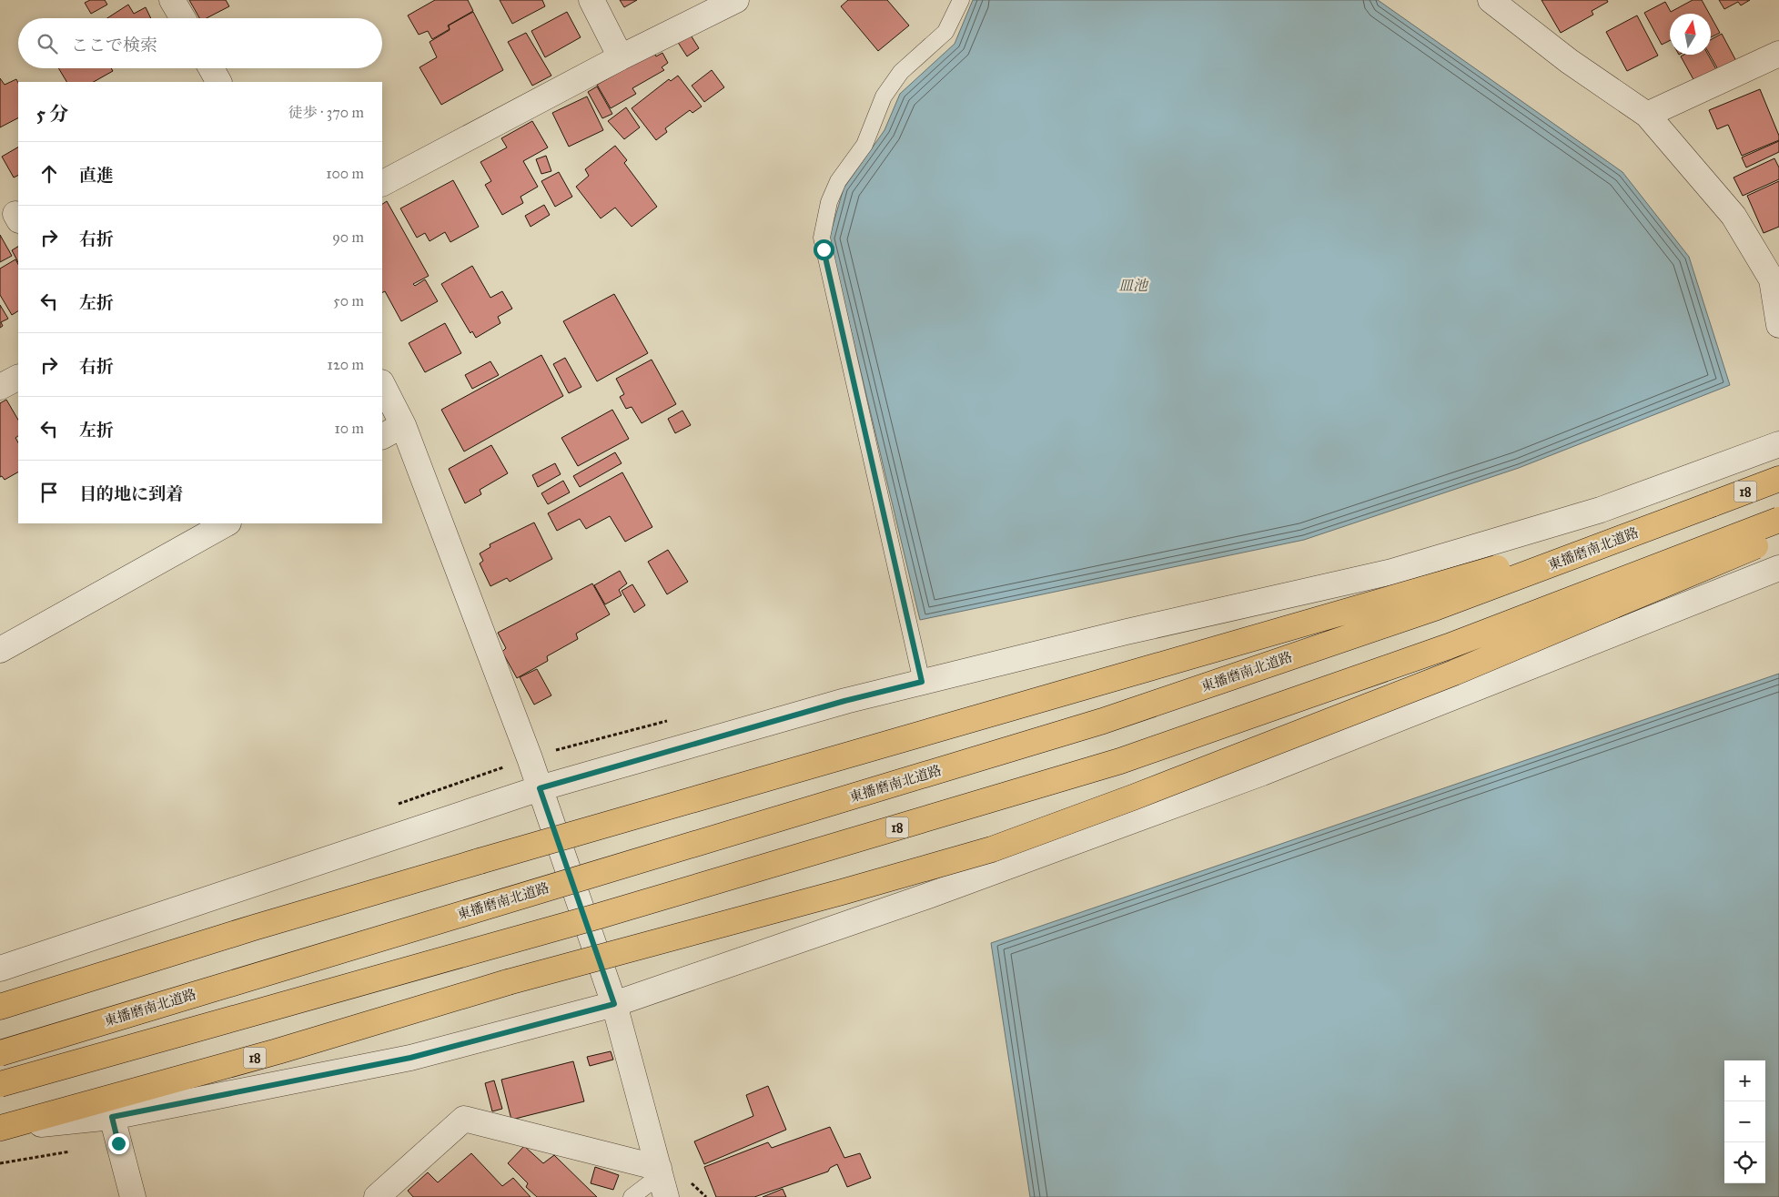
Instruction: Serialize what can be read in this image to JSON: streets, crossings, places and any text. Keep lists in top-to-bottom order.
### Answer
{
  "streets": {
    "highway": ["18", "東播磨南北道路"]
  },
  "crossings": [
    ["18", "東播磨南北道路"]
  ],
  "water": ["皿池"],
  "north": "top",
  "page": {
    "search": "ここで検索",
    "heading": ["5 分", "徒歩 · 370 m"],
    "list": [
      ["直進", "100 m"],
      ["右折", "90 m"],
      ["左折", "50 m"],
      ["右折", "120 m"],
      ["左折", "10 m"],
      "目的地に到着"
    ],
    "map_buttons": ["+", "−"]
  }
}
